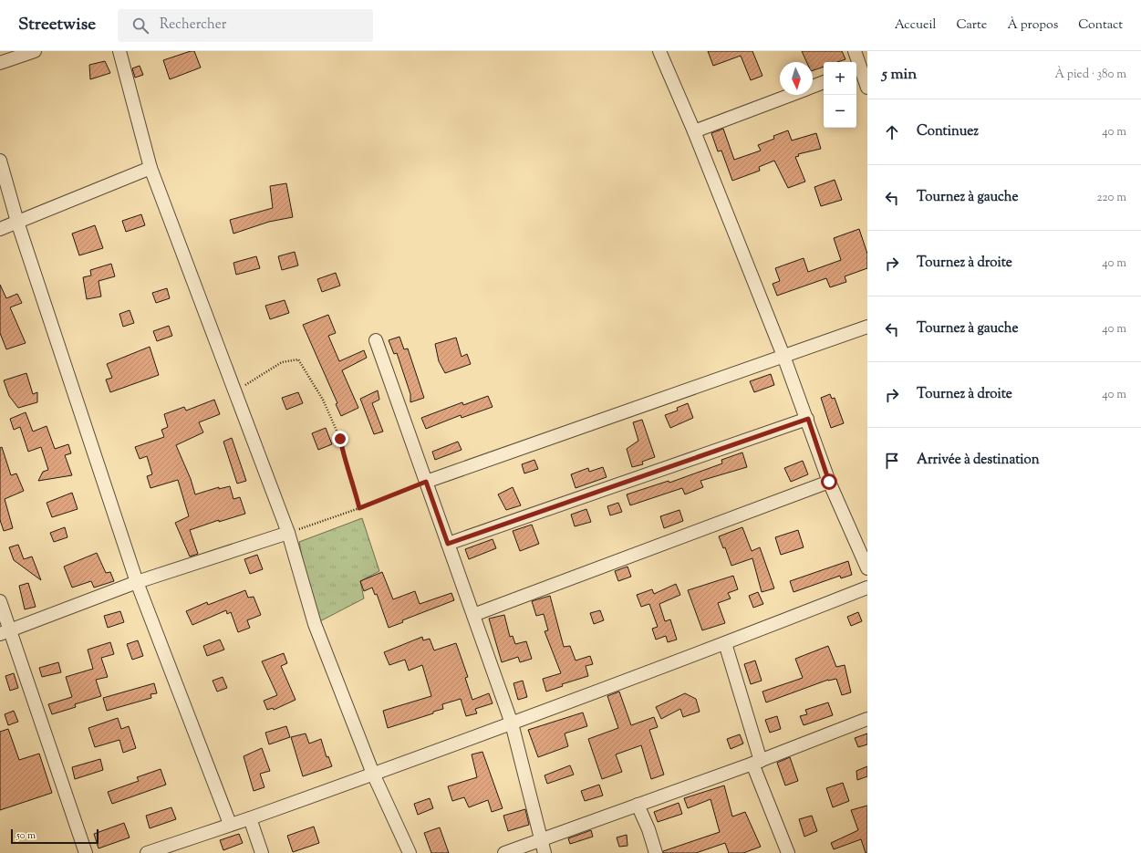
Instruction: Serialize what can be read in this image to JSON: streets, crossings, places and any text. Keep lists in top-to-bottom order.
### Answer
{
  "scale_bar": "50 m",
  "north": "bottom",
  "page": {
    "header": "Streetwise",
    "search": "Rechercher",
    "nav": [
      "Accueil",
      "Carte",
      "À propos",
      "Contact"
    ],
    "heading": ["5 min", "À pied · 380 m"],
    "map_buttons": ["+", "−"],
    "list": [
      ["Continuez", "40 m"],
      ["Tournez à gauche", "220 m"],
      ["Tournez à droite", "40 m"],
      ["Tournez à gauche", "40 m"],
      ["Tournez à droite", "40 m"],
      "Arrivée à destination"
    ],
    "scale": "50 m"
  }
}
